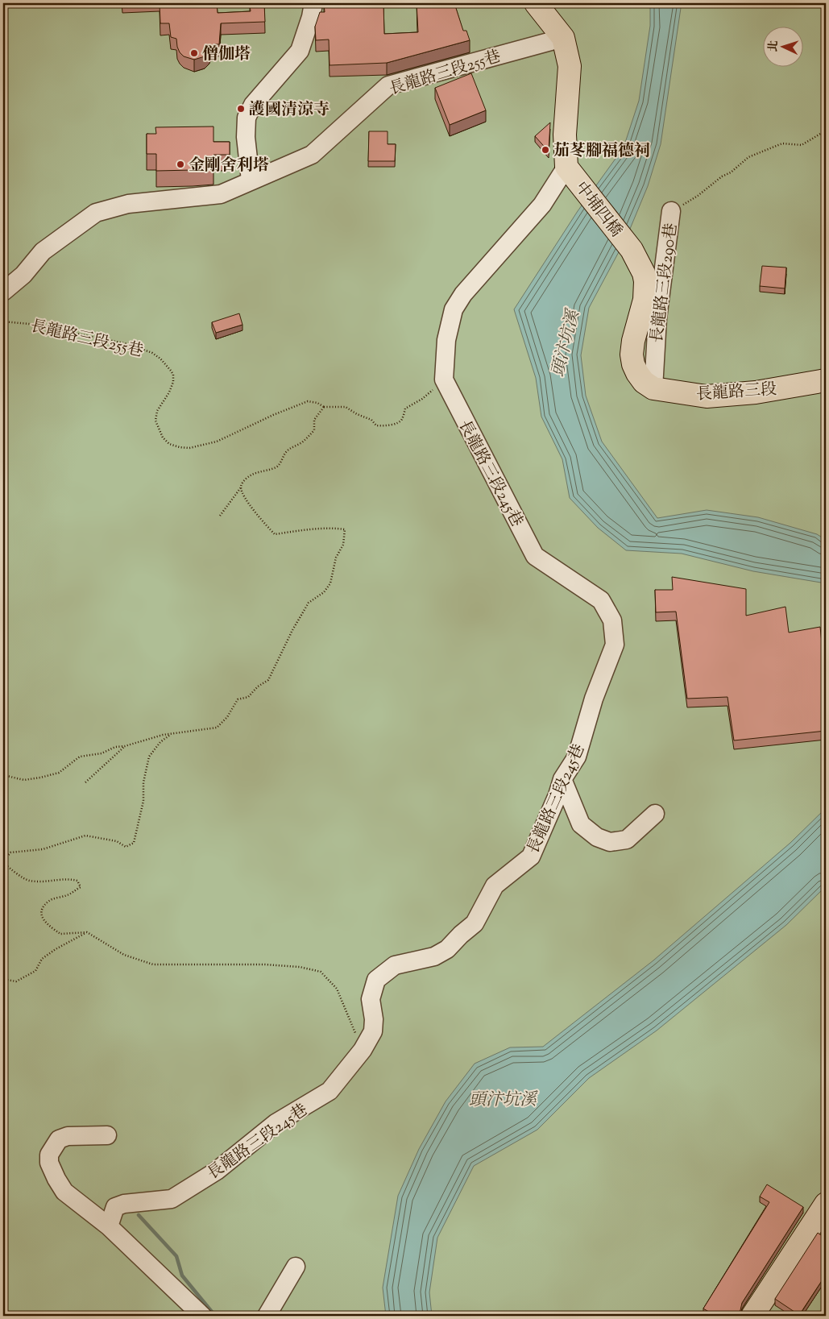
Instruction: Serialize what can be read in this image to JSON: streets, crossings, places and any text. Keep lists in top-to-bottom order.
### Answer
{
  "streets": {
    "main road": ["中埔四橋", "長龍路三段"],
    "lane": ["長龍路三段255巷", "長龍路三段290巷", "長龍路三段245巷"]
  },
  "crossings": [
    ["長龍路三段255巷", "長龍路三段245巷"],
    ["中埔四橋", "長龍路三段290巷"],
    ["中埔四橋", "長龍路三段"],
    ["長龍路三段290巷", "長龍路三段"]
  ],
  "water": ["頭汴坑溪"],
  "places": [
    "僧伽塔",
    "護國清涼寺",
    "茄苳腳福德祠",
    "金剛舍利塔"
  ],
  "north": "left"
}
